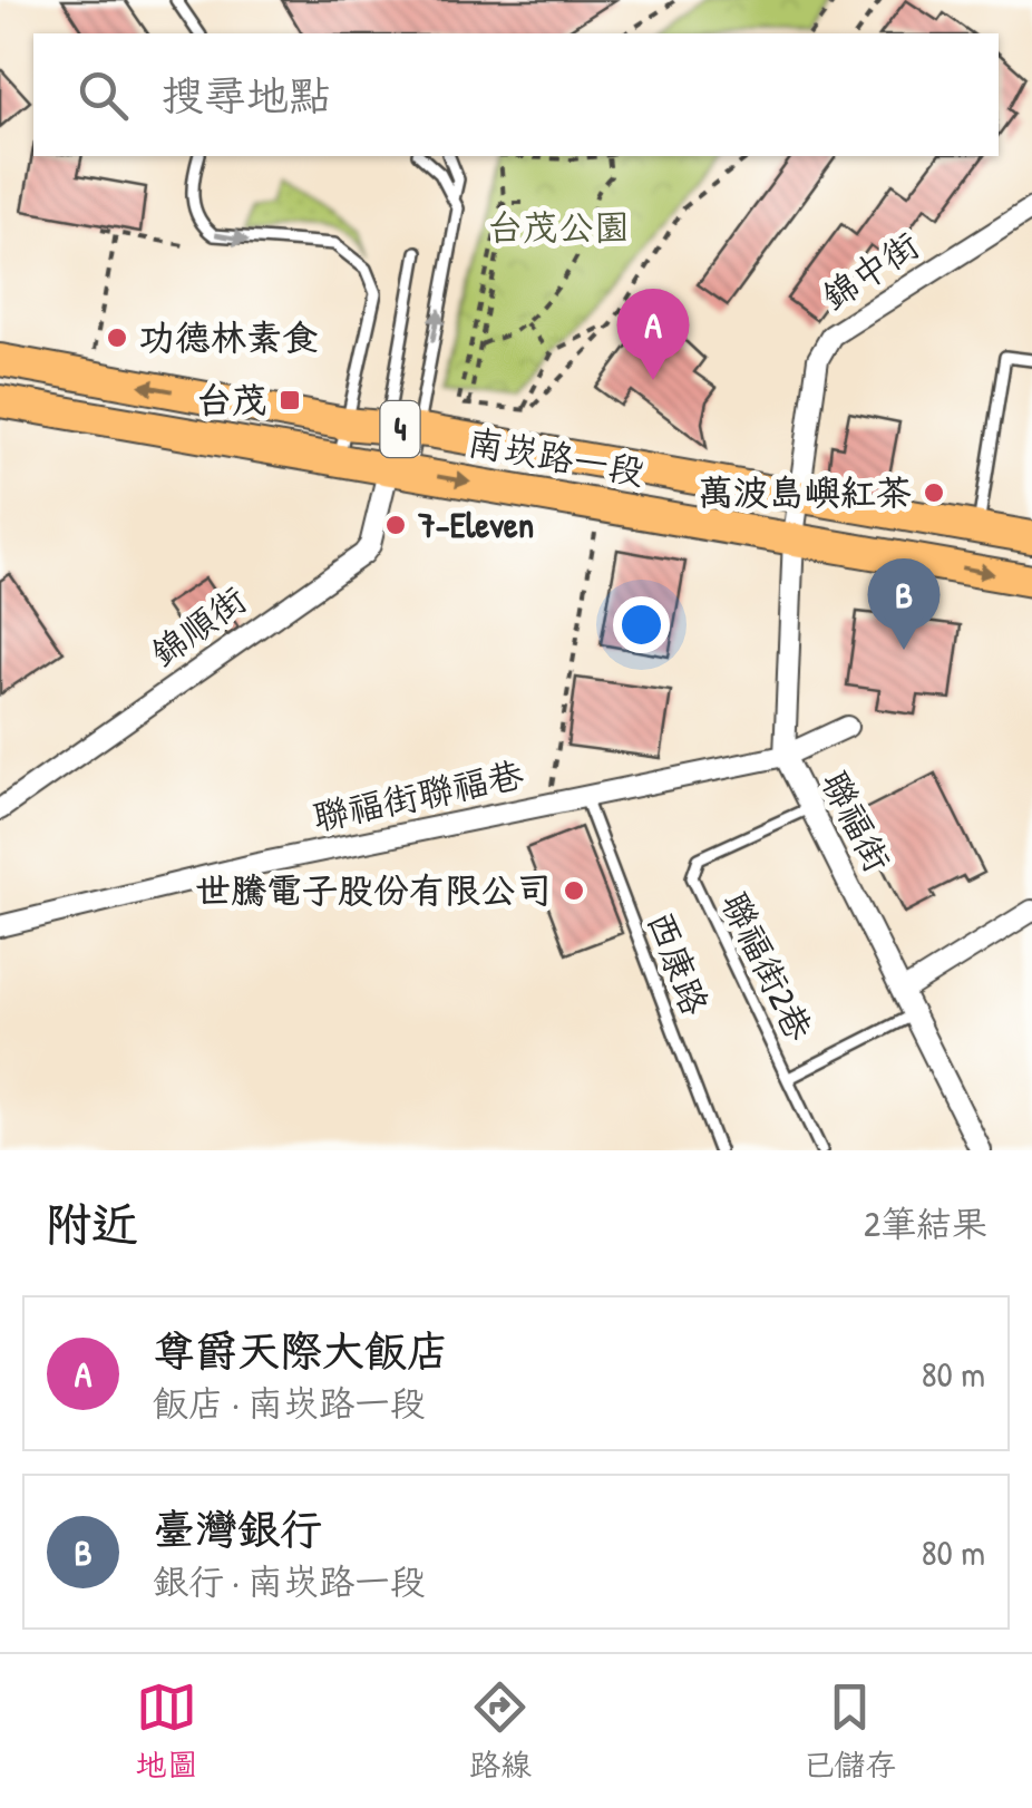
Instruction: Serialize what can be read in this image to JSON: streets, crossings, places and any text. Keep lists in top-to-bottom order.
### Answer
{
  "streets": {
    "main road": ["4", "南崁路一段"],
    "street": [
      "錦中街",
      "錦順街",
      "聯福街聯福巷",
      "聯福街"
    ],
    "lane": ["西康路", "聯福街2巷"]
  },
  "crossings": [
    ["錦中街", "南崁路一段"],
    ["錦中街", "聯福街"],
    ["南崁路一段", "錦順街"],
    ["南崁路一段", "聯福街"],
    ["聯福街聯福巷", "聯福街"],
    ["聯福街聯福巷", "西康路"],
    ["聯福街", "聯福街2巷"]
  ],
  "parks": ["台茂公園"],
  "places": {
    "other": [
      "功德林素食",
      "萬波島嶼紅茶",
      "7-Eleven",
      "世騰電子股份有限公司"
    ],
    "transit": ["台茂"]
  },
  "page": {
    "search": "搜尋地點",
    "pins": ["A", "B"],
    "heading": ["附近", "2筆結果"],
    "list": [
      {
        "mark": "A",
        "name": "尊爵天際大飯店",
        "note": "飯店 · 南崁路一段",
        "value": "80 m"
      },
      {
        "mark": "B",
        "name": "臺灣銀行",
        "note": "銀行 · 南崁路一段",
        "value": "80 m"
      }
    ],
    "nav": ["地圖", "路線", "已儲存"]
  }
}
